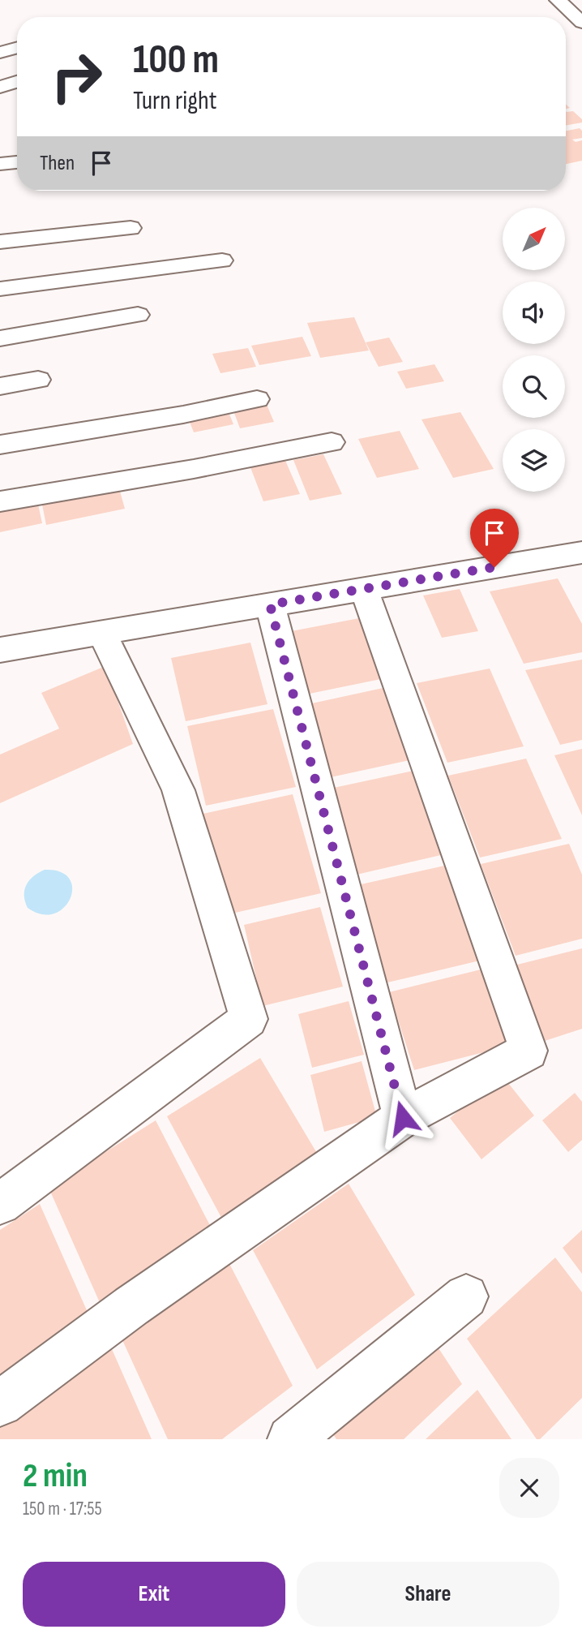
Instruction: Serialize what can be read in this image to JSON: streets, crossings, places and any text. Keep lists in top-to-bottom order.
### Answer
{
  "north": "top right",
  "page": {
    "turn": ["100 m", "Turn right"],
    "then": "Then",
    "heading": ["2 min", "150 m · 17:55"],
    "buttons": ["Exit", "Share"]
  }
}
